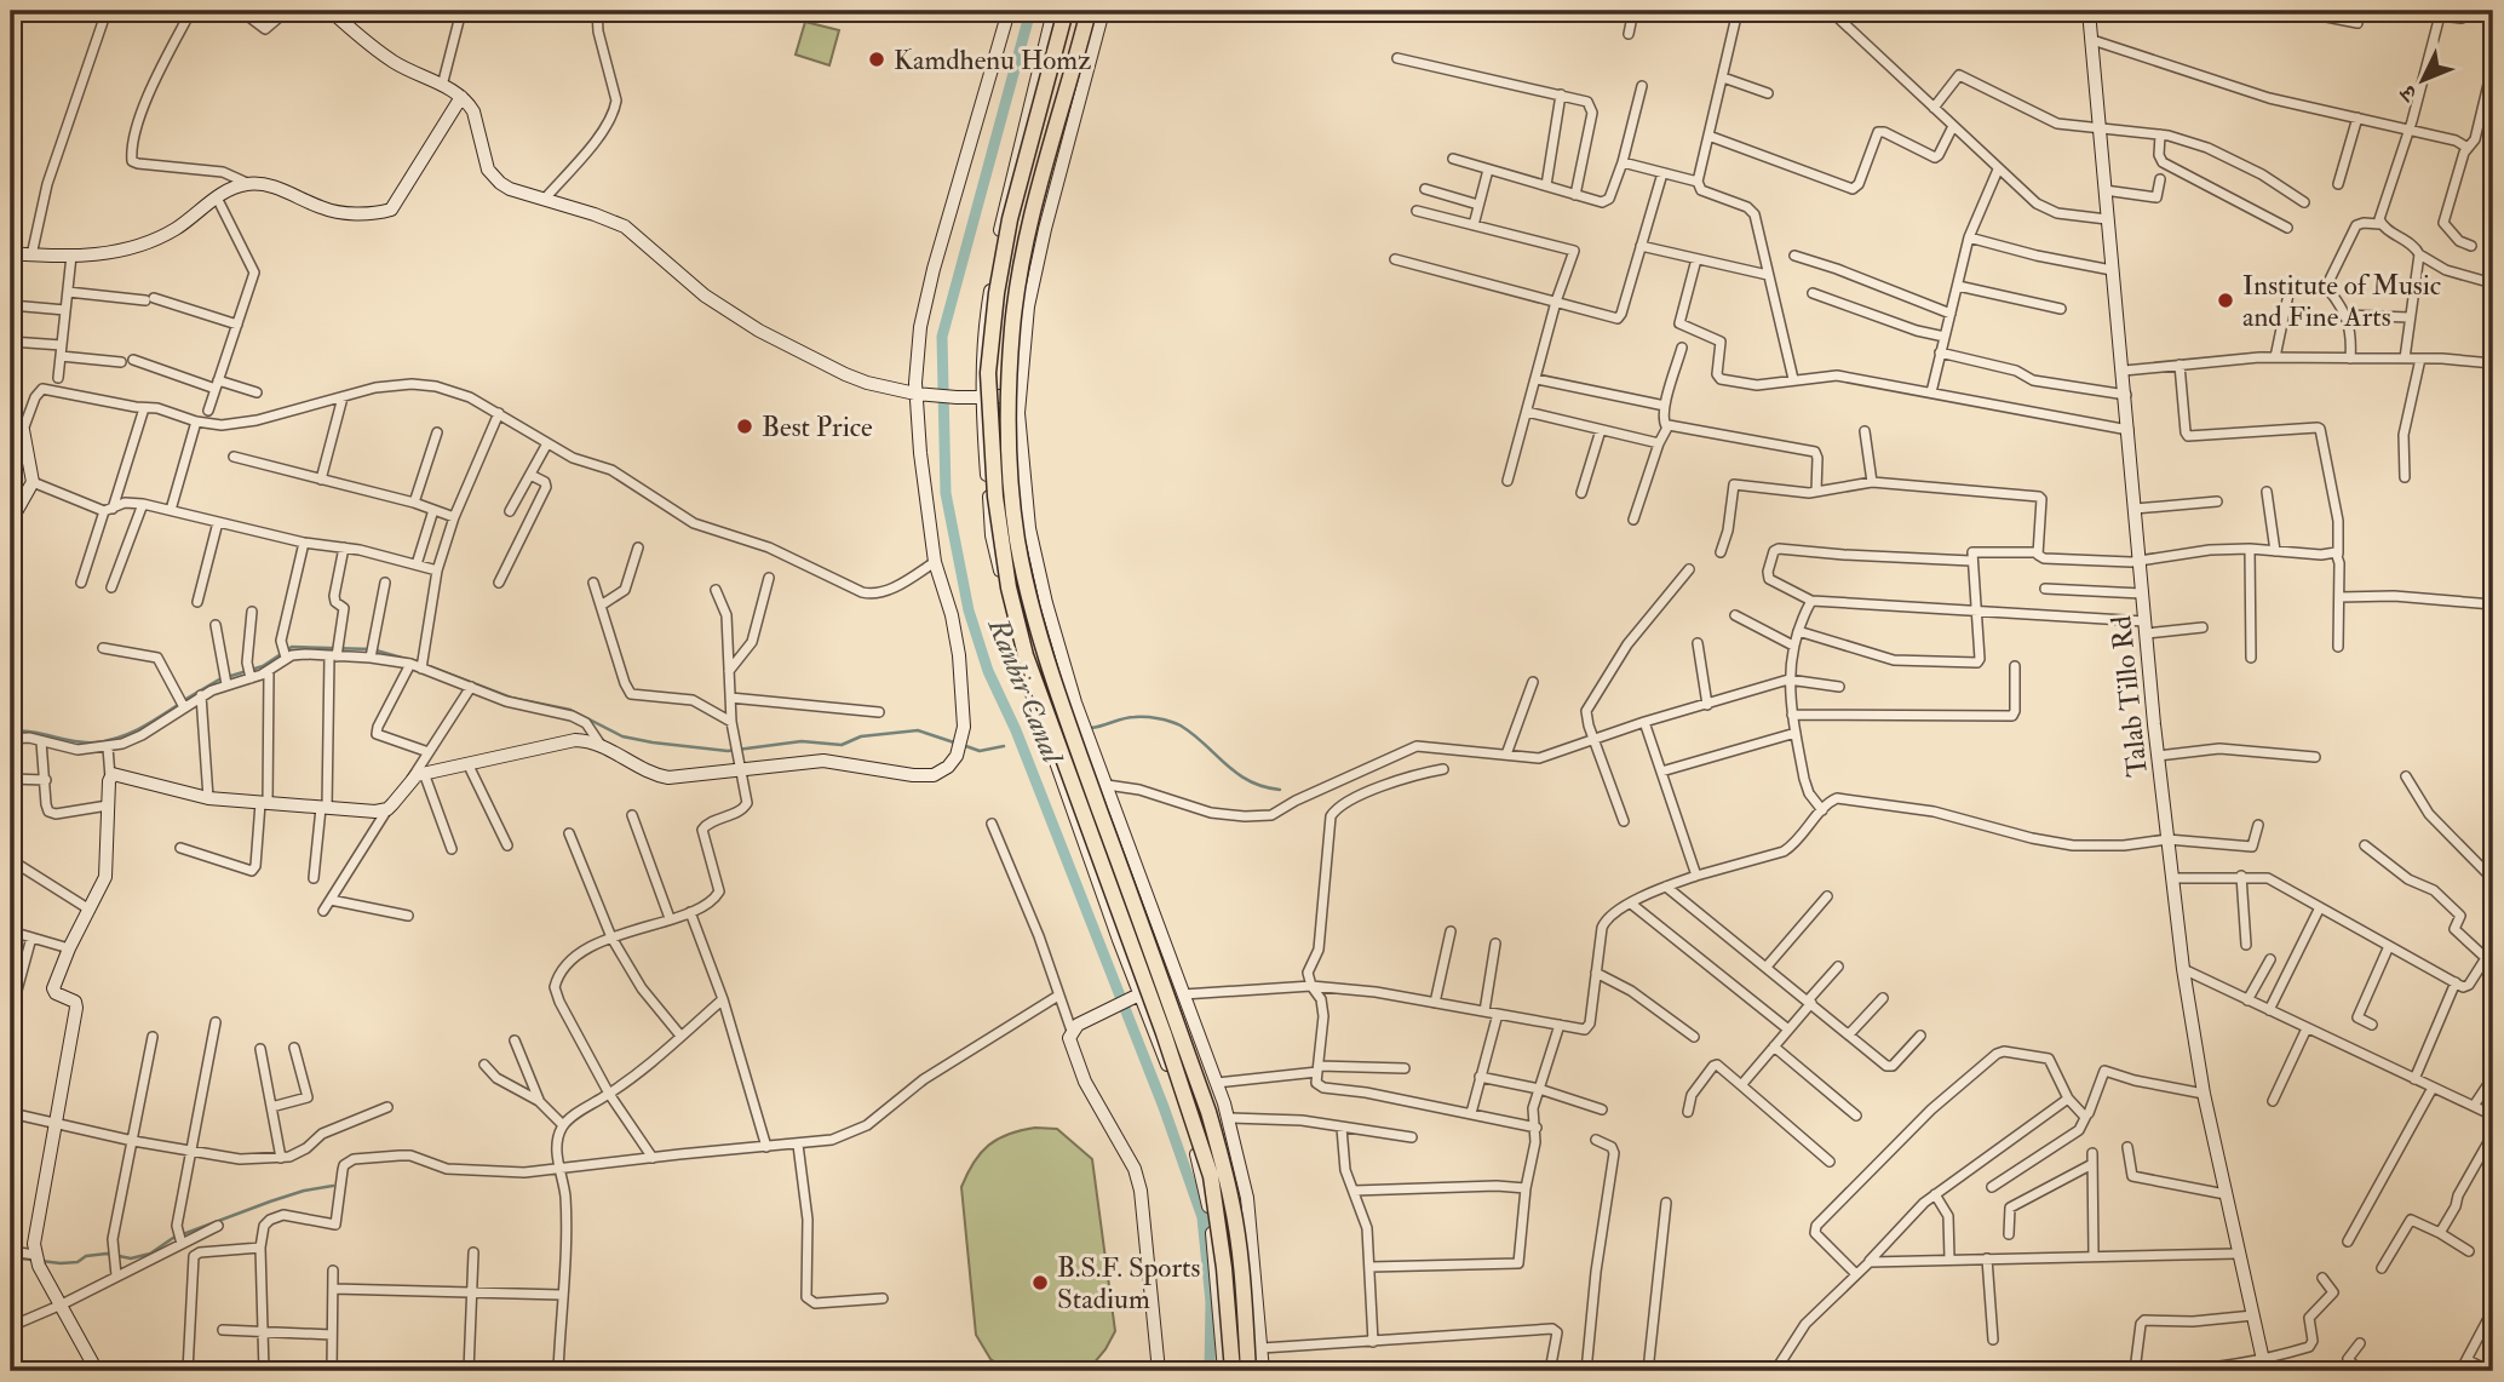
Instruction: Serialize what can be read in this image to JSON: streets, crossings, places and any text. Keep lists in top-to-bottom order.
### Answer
{
  "streets": {
    "street": ["Talab Tillo Rd"]
  },
  "water": ["Ranbir Canal"],
  "places": [
    "Kamdhenu Homz",
    "Institute of Music and Fine Arts",
    "Best Price",
    "B.S.F. Sports Stadium"
  ],
  "north": "bottom left"
}
